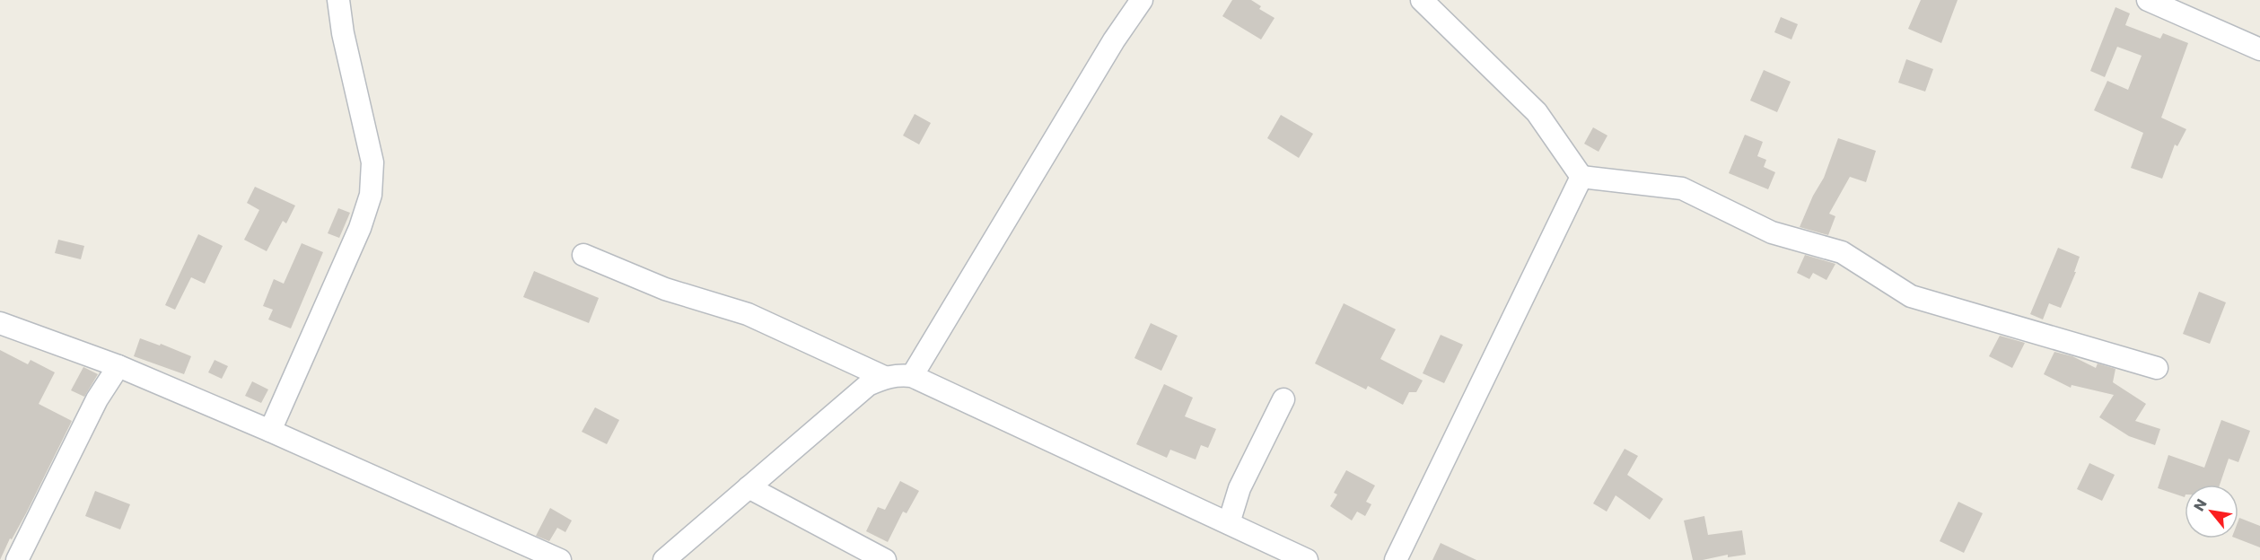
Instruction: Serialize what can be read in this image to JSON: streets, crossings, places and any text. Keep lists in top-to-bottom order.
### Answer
{
  "north": "top left"
}
